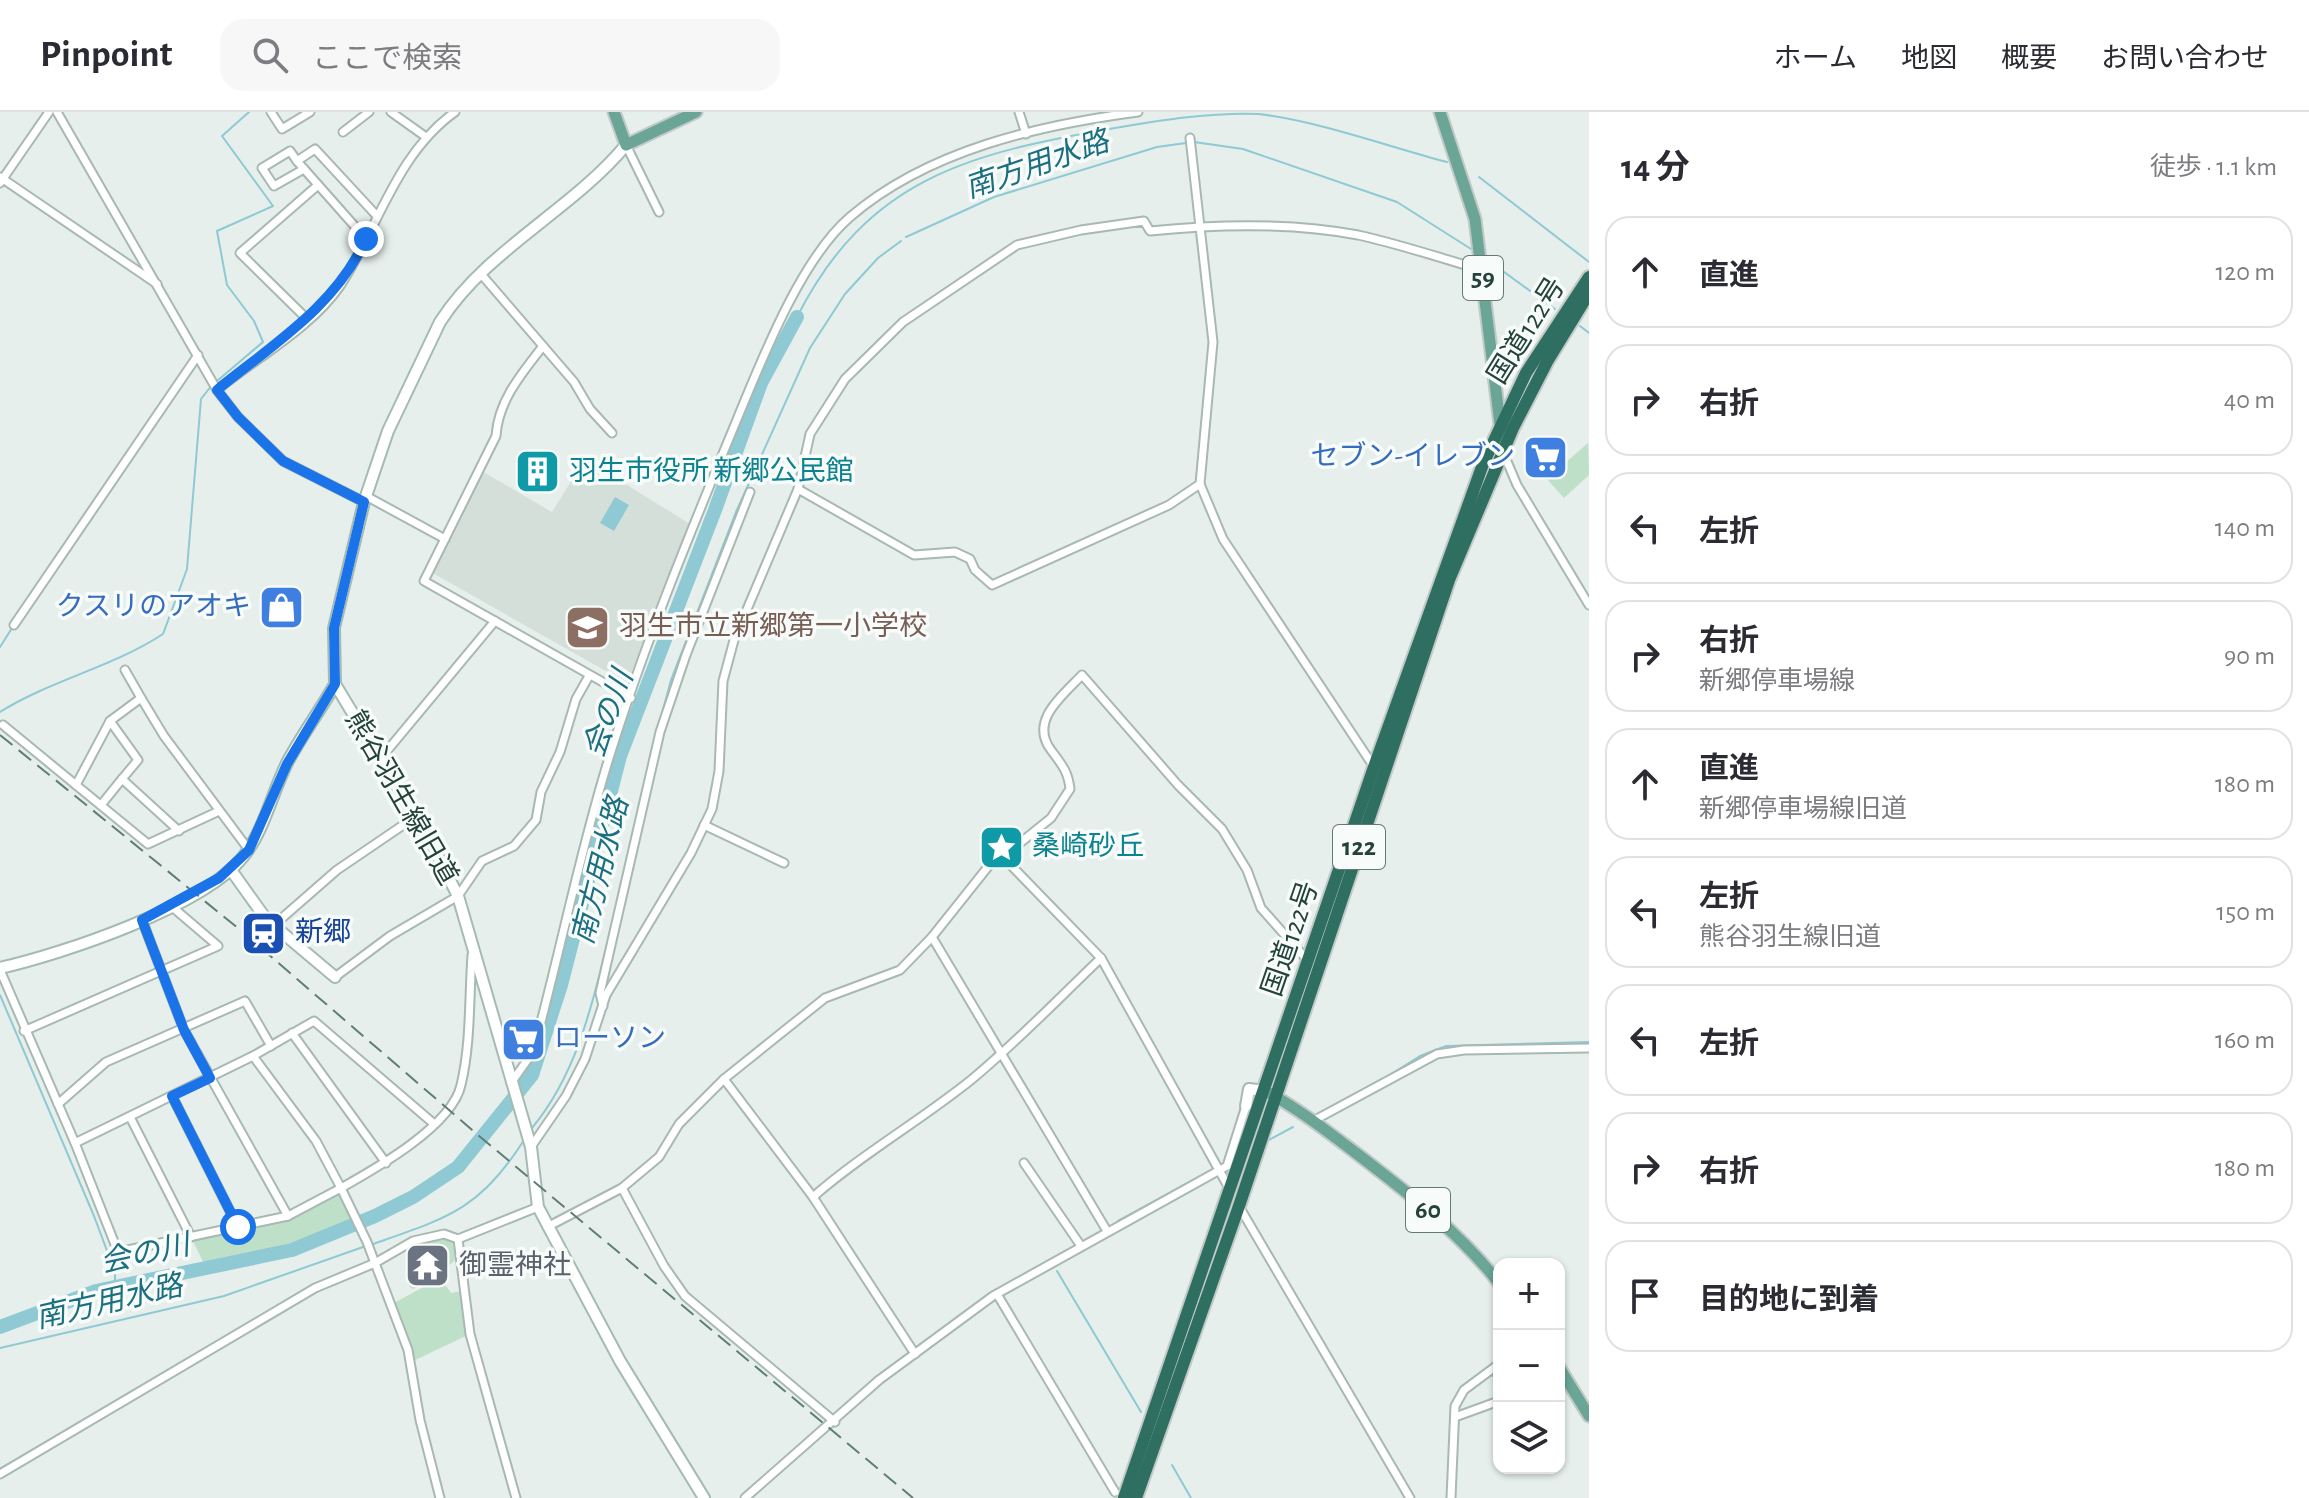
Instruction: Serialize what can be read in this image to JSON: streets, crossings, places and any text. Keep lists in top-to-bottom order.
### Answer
{
  "streets": {
    "highway": ["国道122号", "122"],
    "main road": ["59", "60"],
    "street": ["熊谷羽生線旧道"]
  },
  "crossings": [
    ["59", "国道122号"],
    ["国道122号", "60"]
  ],
  "water": ["南方用水路", "会の川"],
  "places": {
    "supermarket": ["セブン-イレブン", "ローソン"],
    "building": ["羽生市役所 新郷公民館"],
    "shop": ["クスリのアオキ"],
    "school or university": ["羽生市立新郷第一小学校"],
    "place": ["桑崎砂丘"],
    "station": ["新郷"],
    "temple": ["御霊神社"]
  },
  "page": {
    "header": "Pinpoint",
    "search": "ここで検索",
    "nav": [
      "ホーム",
      "地図",
      "概要",
      "お問い合わせ"
    ],
    "heading": ["14 分", "徒歩 · 1.1 km"],
    "list": [
      ["直進", "120 m"],
      ["右折", "40 m"],
      ["左折", "140 m"],
      ["右折", "新郷停車場線", "90 m"],
      ["直進", "新郷停車場線旧道", "180 m"],
      ["左折", "熊谷羽生線旧道", "150 m"],
      ["左折", "160 m"],
      ["右折", "180 m"],
      "目的地に到着"
    ],
    "map_buttons": ["+", "−"]
  }
}
